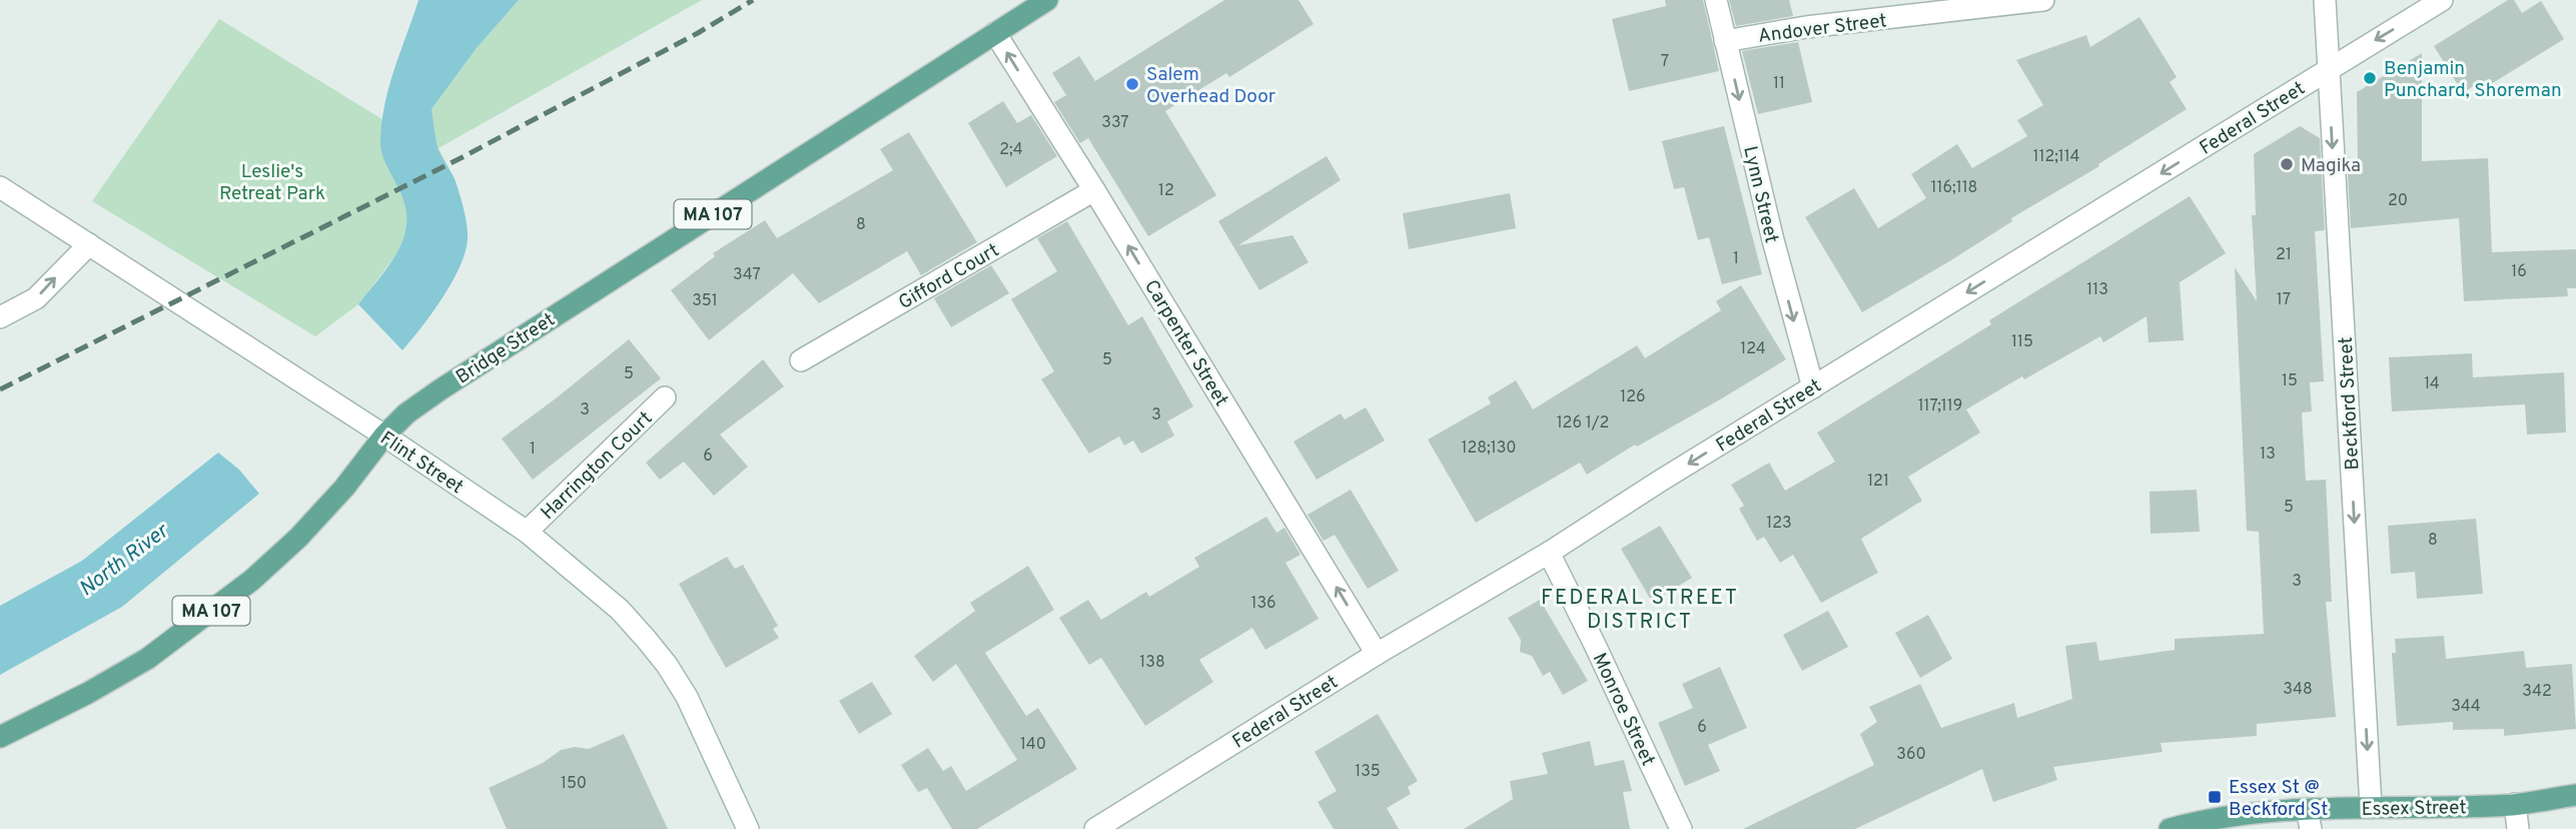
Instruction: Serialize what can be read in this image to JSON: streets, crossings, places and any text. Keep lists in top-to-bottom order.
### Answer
{
  "streets": {
    "main road": ["MA 107", "Bridge Street", "Essex Street"],
    "street": [
      "Andover Street",
      "Federal Street",
      "Lynn Street",
      "Gifford Court",
      "Carpenter Street",
      "Beckford Street",
      "Flint Street",
      "Harrington Court",
      "Monroe Street"
    ]
  },
  "crossings": [
    ["Andover Street", "Lynn Street"],
    ["Federal Street", "Lynn Street"],
    ["Federal Street", "Carpenter Street"],
    ["Federal Street", "Beckford Street"],
    ["Federal Street", "Monroe Street"],
    ["Gifford Court", "Carpenter Street"],
    ["Carpenter Street", "Bridge Street"],
    ["Bridge Street", "Flint Street"],
    ["Beckford Street", "Essex Street"],
    ["Flint Street", "Harrington Court"]
  ],
  "one_way": [
    "Federal Street",
    "Lynn Street",
    "Carpenter Street",
    "Beckford Street"
  ],
  "districts": ["FEDERAL STREET DISTRICT"],
  "water": ["North River"],
  "parks": ["Leslie's Retreat Park"],
  "places": {
    "other": ["Benjamin Punchard, Shoreman", "Salem Overhead Door", "Magika"],
    "transit": ["Essex St @ Beckford St"]
  },
  "house_numbers": [
    "7",
    "11",
    "337",
    "2;4",
    "112;114",
    "116;118",
    "12",
    "20",
    "8",
    "21",
    "1",
    "16",
    "347",
    "113",
    "17",
    "351",
    "115",
    "124",
    "5",
    "5",
    "15",
    "14",
    "126",
    "117;119",
    "3",
    "3",
    "126 1/2",
    "128;130",
    "1",
    "13",
    "6",
    "121",
    "5",
    "123",
    "8",
    "3",
    "136",
    "138",
    "348",
    "342",
    "344",
    "6",
    "140",
    "360",
    "135",
    "150"
  ]
}
